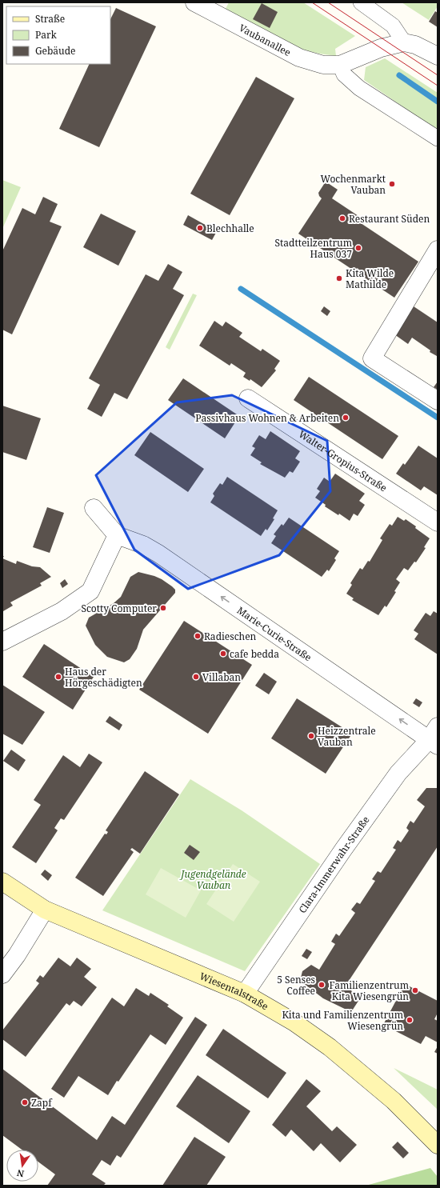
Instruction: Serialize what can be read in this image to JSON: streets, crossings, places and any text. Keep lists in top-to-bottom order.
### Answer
{
  "streets": {
    "main road": ["Wiesentalstraße"],
    "street": [
      "Vaubanallee",
      "Walter-Gropius-Straße",
      "Marie-Curie-Straße",
      "Clara-Immerwahr-Straße"
    ]
  },
  "crossings": [
    ["Marie-Curie-Straße", "Clara-Immerwahr-Straße"],
    ["Clara-Immerwahr-Straße", "Wiesentalstraße"]
  ],
  "one_way": ["Marie-Curie-Straße"],
  "parks": ["Jugendgelände Vauban"],
  "places": [
    "Wochenmarkt Vauban",
    "Restaurant Süden",
    "Blechhalle",
    "Stadtteilzentrum Haus 037",
    "Kita Wilde Mathilde",
    "Passivhaus Wohnen & Arbeiten",
    "Scotty Computer",
    "Radieschen",
    "cafe bedda",
    "Haus der Hörgeschädigten",
    "Villaban",
    "Heizzentrale Vauban",
    "5 Senses Coffee",
    "Familienzentrum Kita Wiesengrün",
    "Kita und Familienzentrum Wiesengrün",
    "Zapf"
  ],
  "legend": ["Straße", "Park", "Gebäude"],
  "north": "bottom"
}
